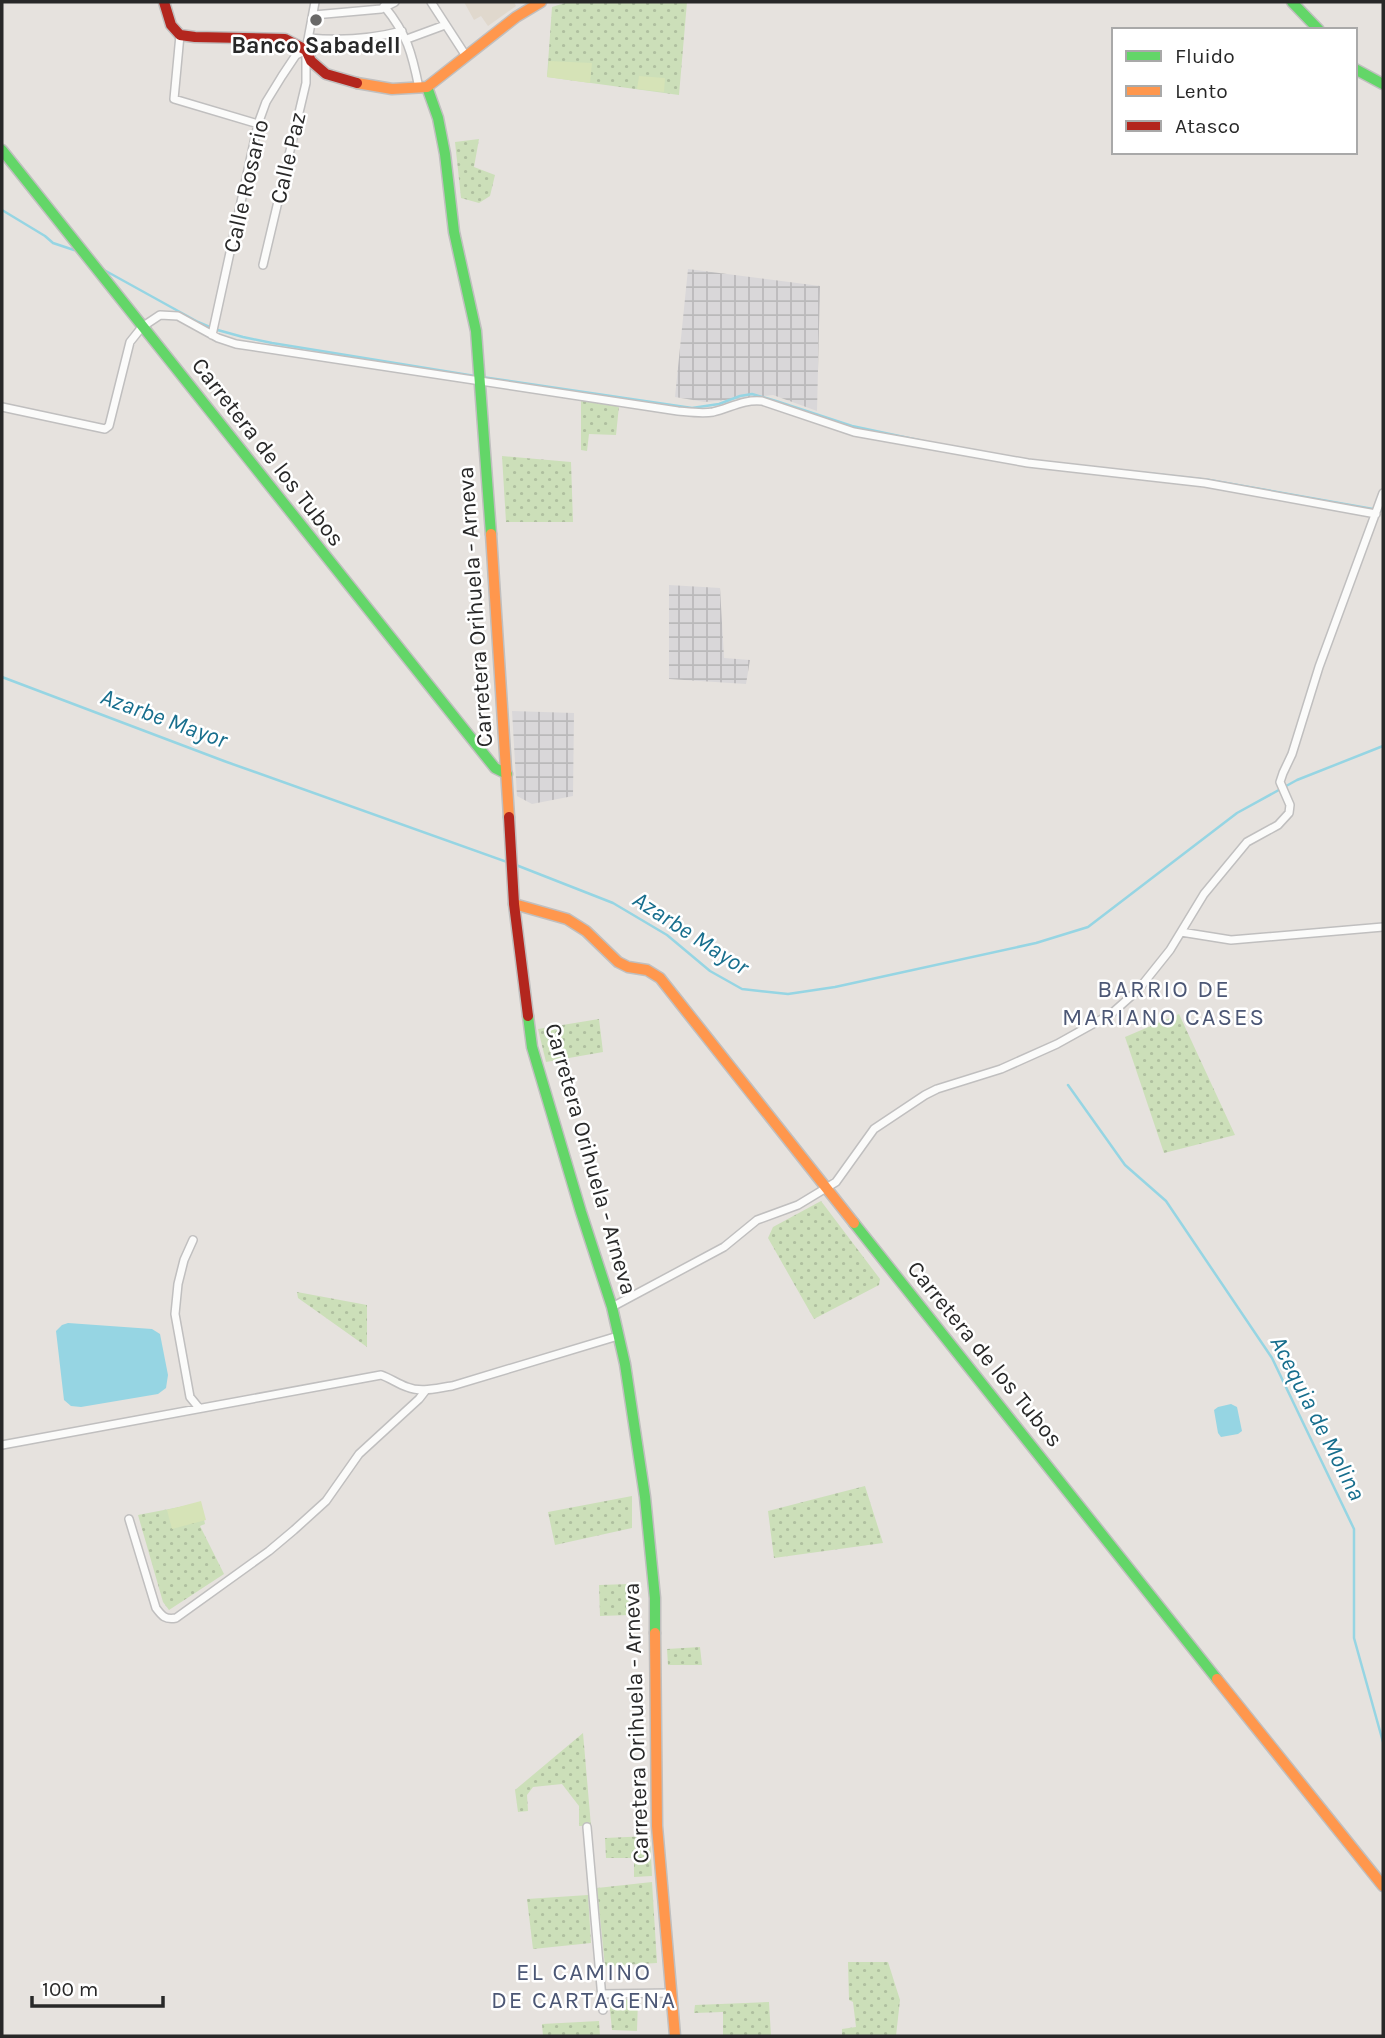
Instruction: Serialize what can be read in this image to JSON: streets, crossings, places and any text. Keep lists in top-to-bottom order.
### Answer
{
  "streets": {
    "main road": ["Carretera de los Tubos", "Carretera Orihuela - Arneva"],
    "street": ["Calle Paz", "Calle Rosario"]
  },
  "crossings": [
    ["Calle Paz", "Calle Rosario"],
    ["Carretera de los Tubos", "Carretera Orihuela - Arneva"]
  ],
  "districts": ["BARRIO DE MARIANO CASES", "EL CAMINO DE CARTAGENA"],
  "water": ["Azarbe Mayor", "Acequia de Molina"],
  "places": ["Banco Sabadell"],
  "legend": ["Fluido", "Lento", "Atasco"],
  "scale_bar": "100 m"
}
